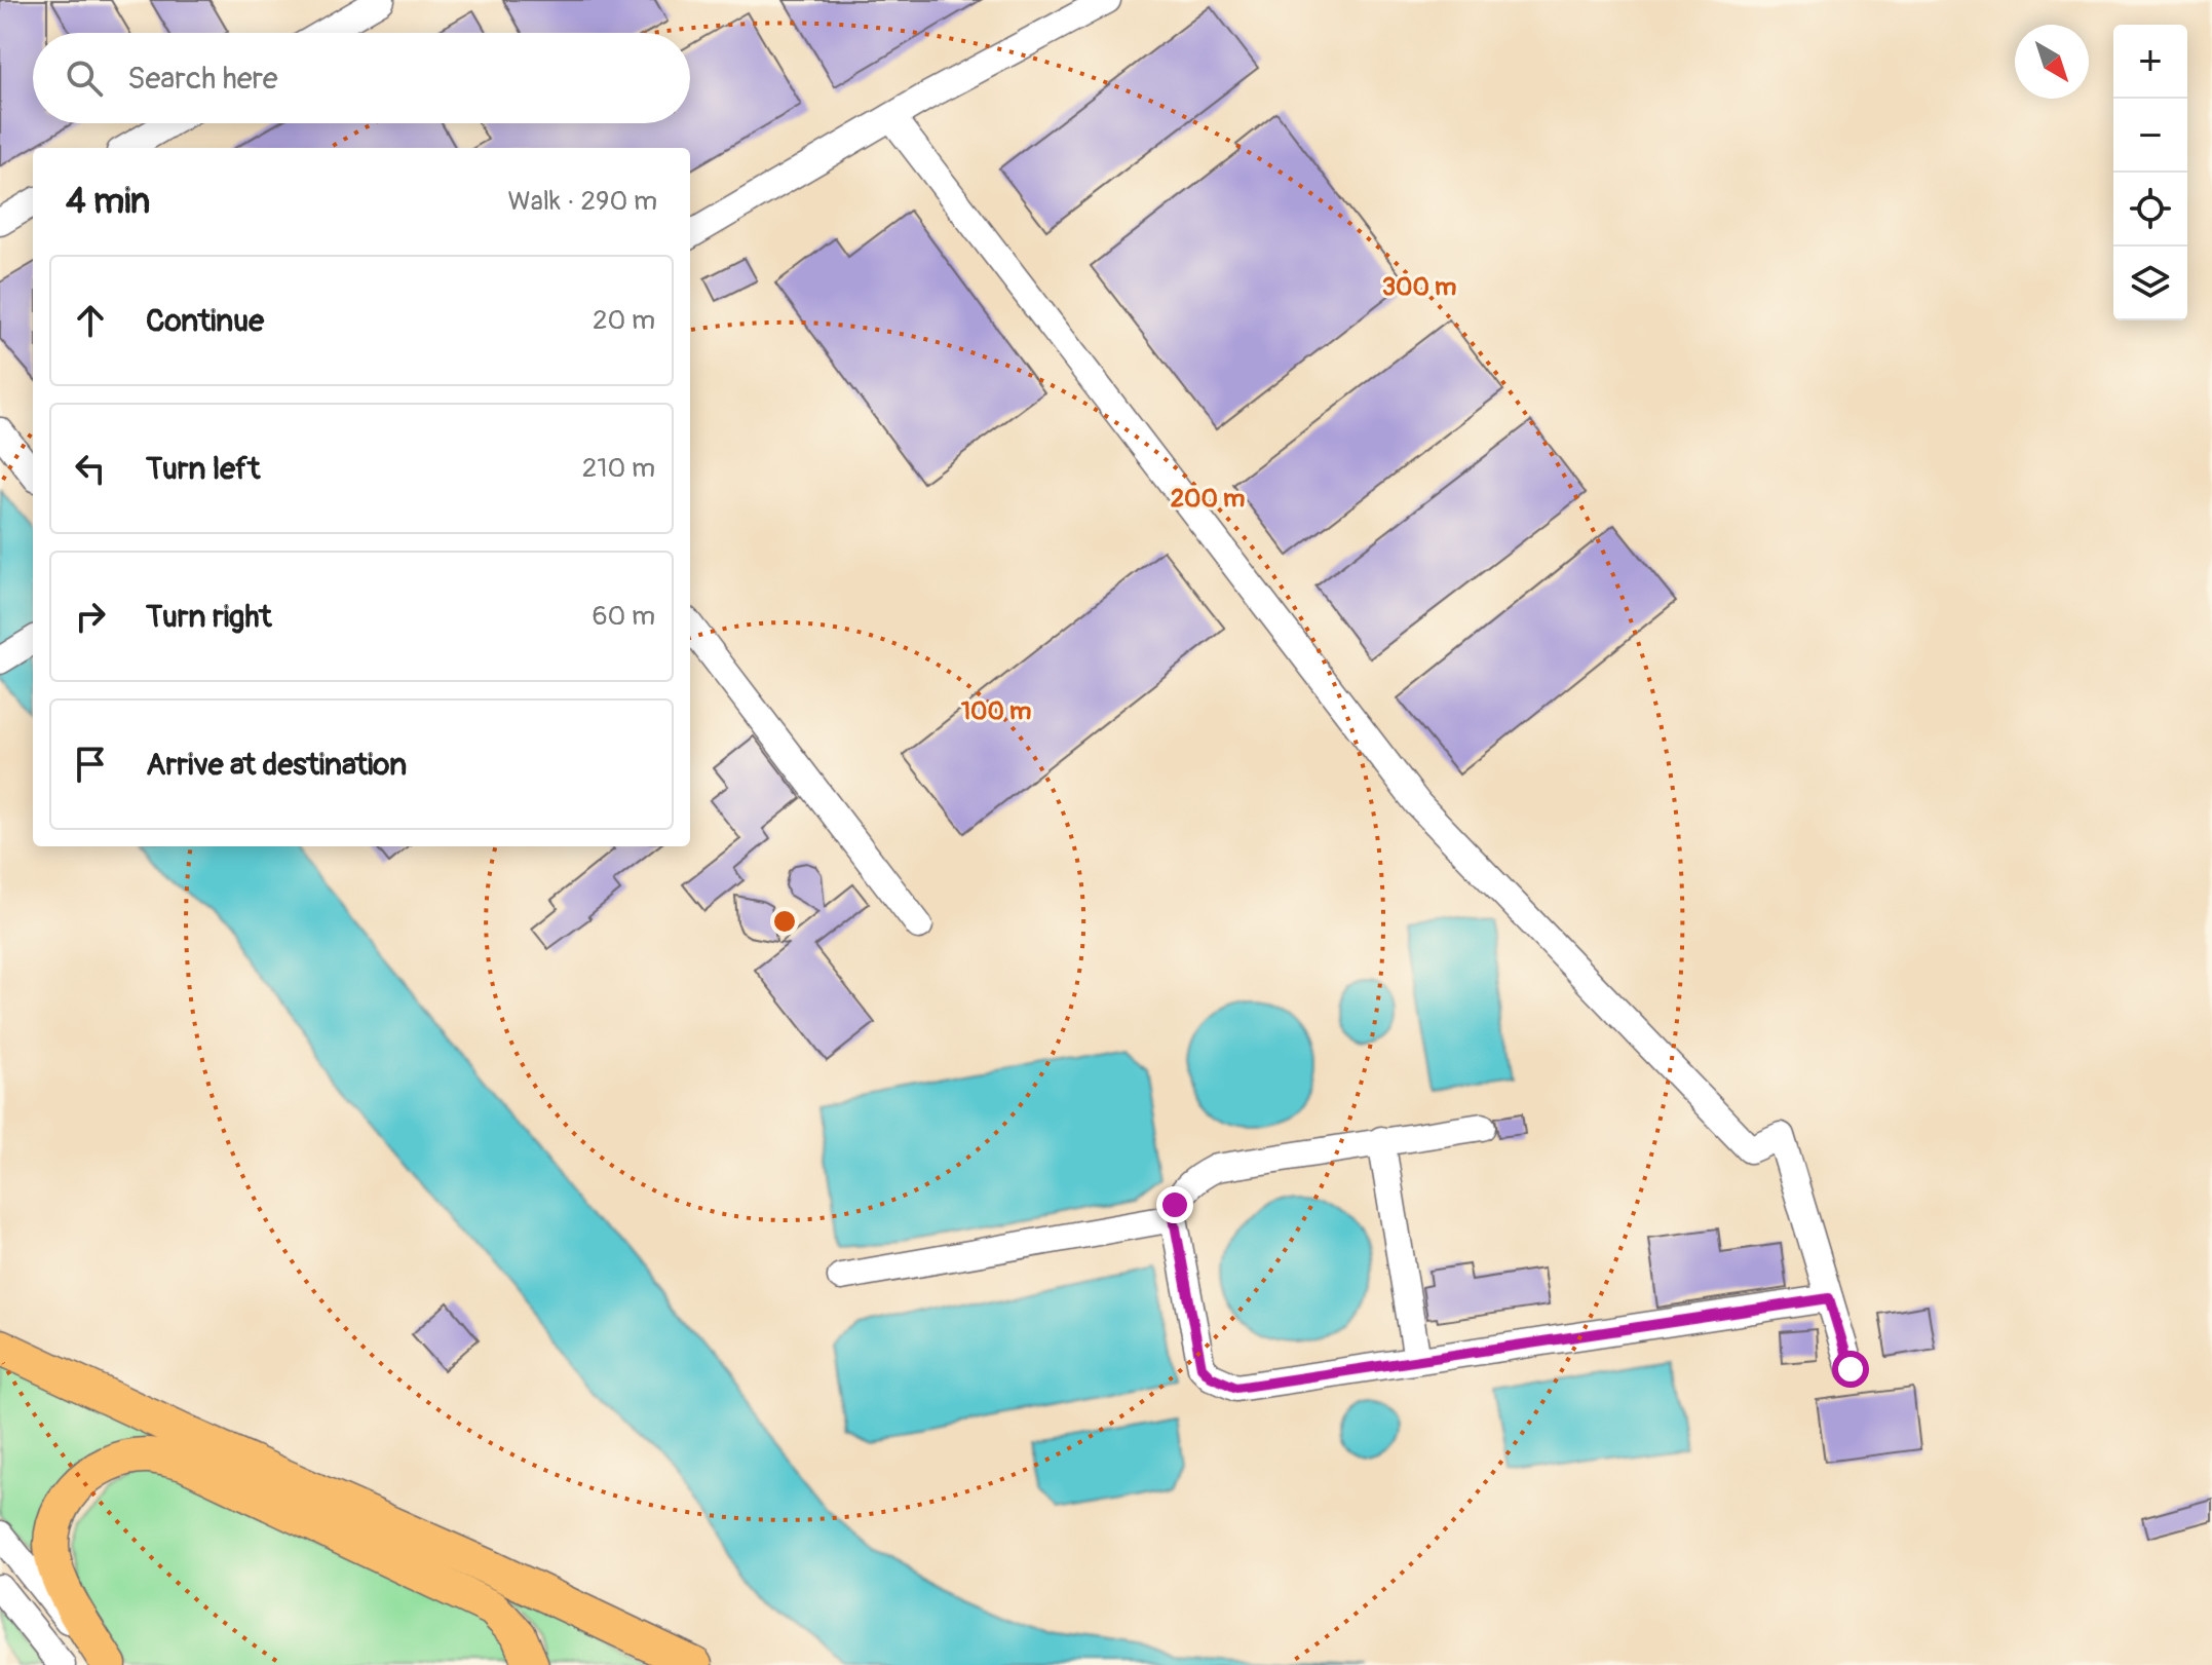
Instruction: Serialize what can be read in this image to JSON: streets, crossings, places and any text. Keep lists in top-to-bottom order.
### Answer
{
  "north": "bottom right",
  "page": {
    "map_buttons": ["+", "−"],
    "search": "Search here",
    "heading": ["4 min", "Walk · 290 m"],
    "list": [
      ["Continue", "20 m"],
      ["Turn left", "210 m"],
      ["Turn right", "60 m"],
      "Arrive at destination"
    ]
  },
  "rings": ["300 m", "200 m", "100 m"]
}
